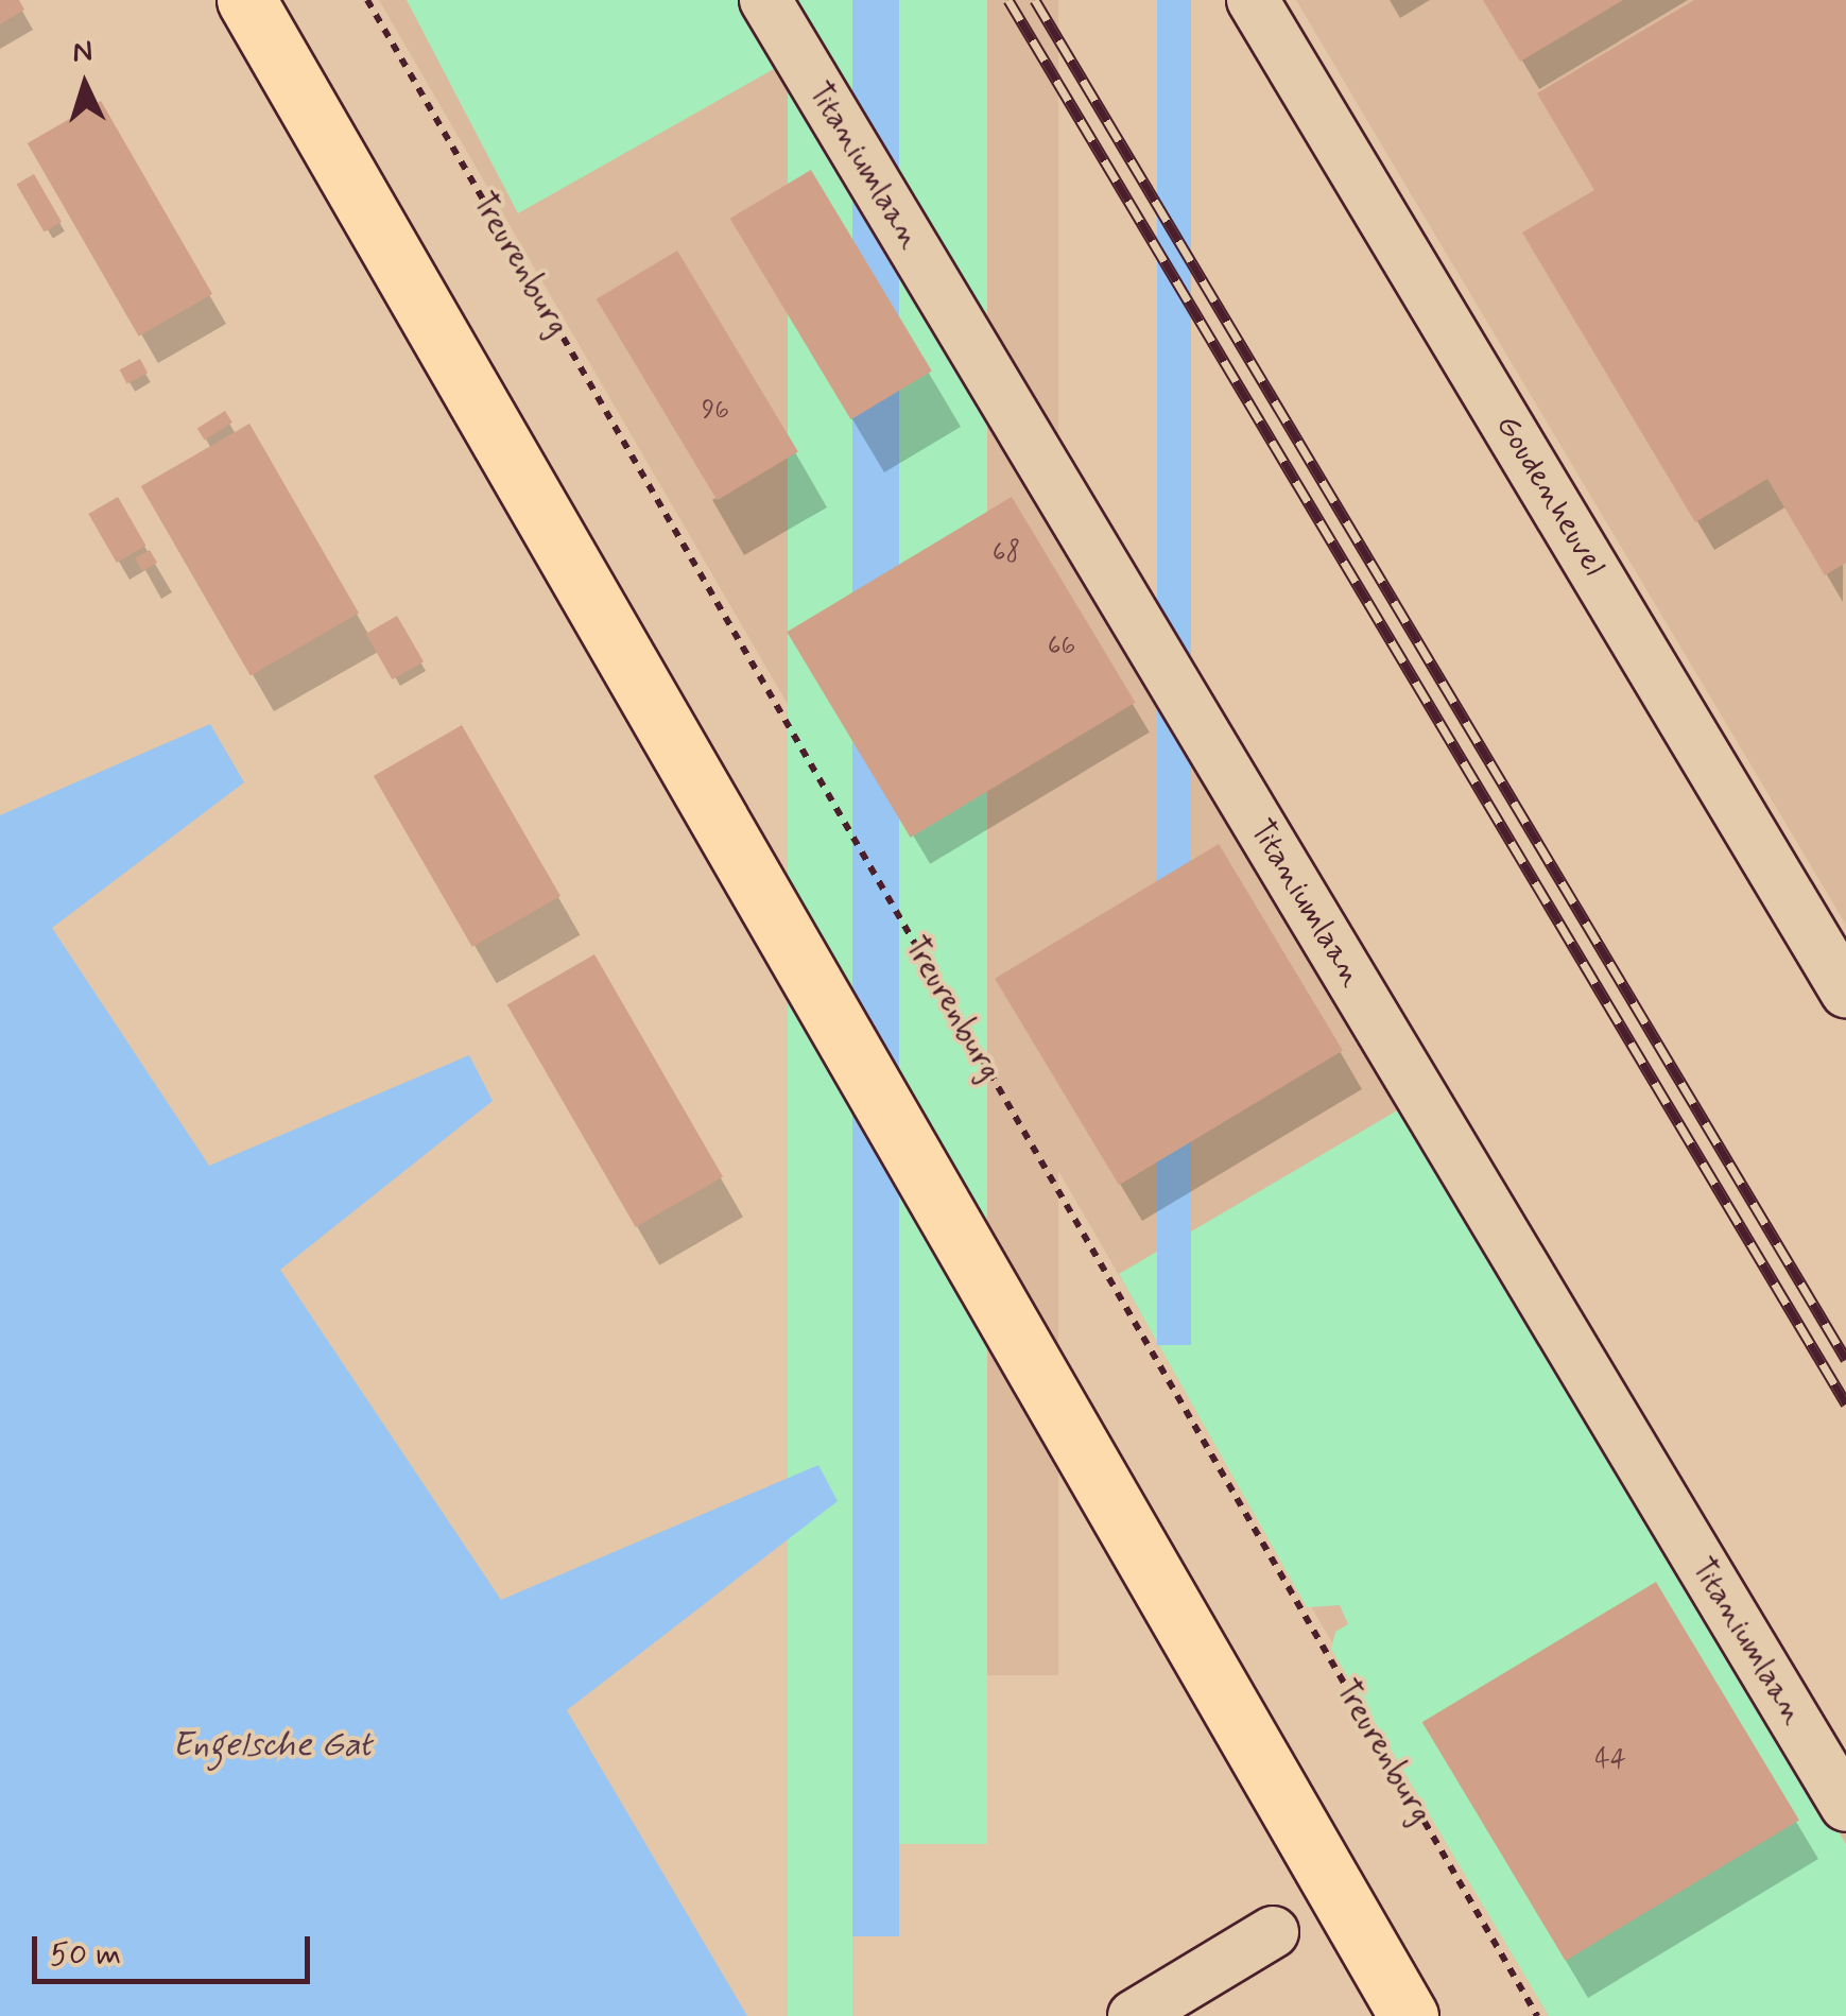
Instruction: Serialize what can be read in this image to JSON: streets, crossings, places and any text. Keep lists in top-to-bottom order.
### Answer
{
  "streets": {
    "street": ["Titaniumlaan", "Goudenheuvel"],
    "path": ["Treurenburg"]
  },
  "water": ["Engelsche Gat"],
  "house_numbers": [
    "96",
    "68",
    "66",
    "44"
  ],
  "scale_bar": "50 m",
  "north": "top"
}
